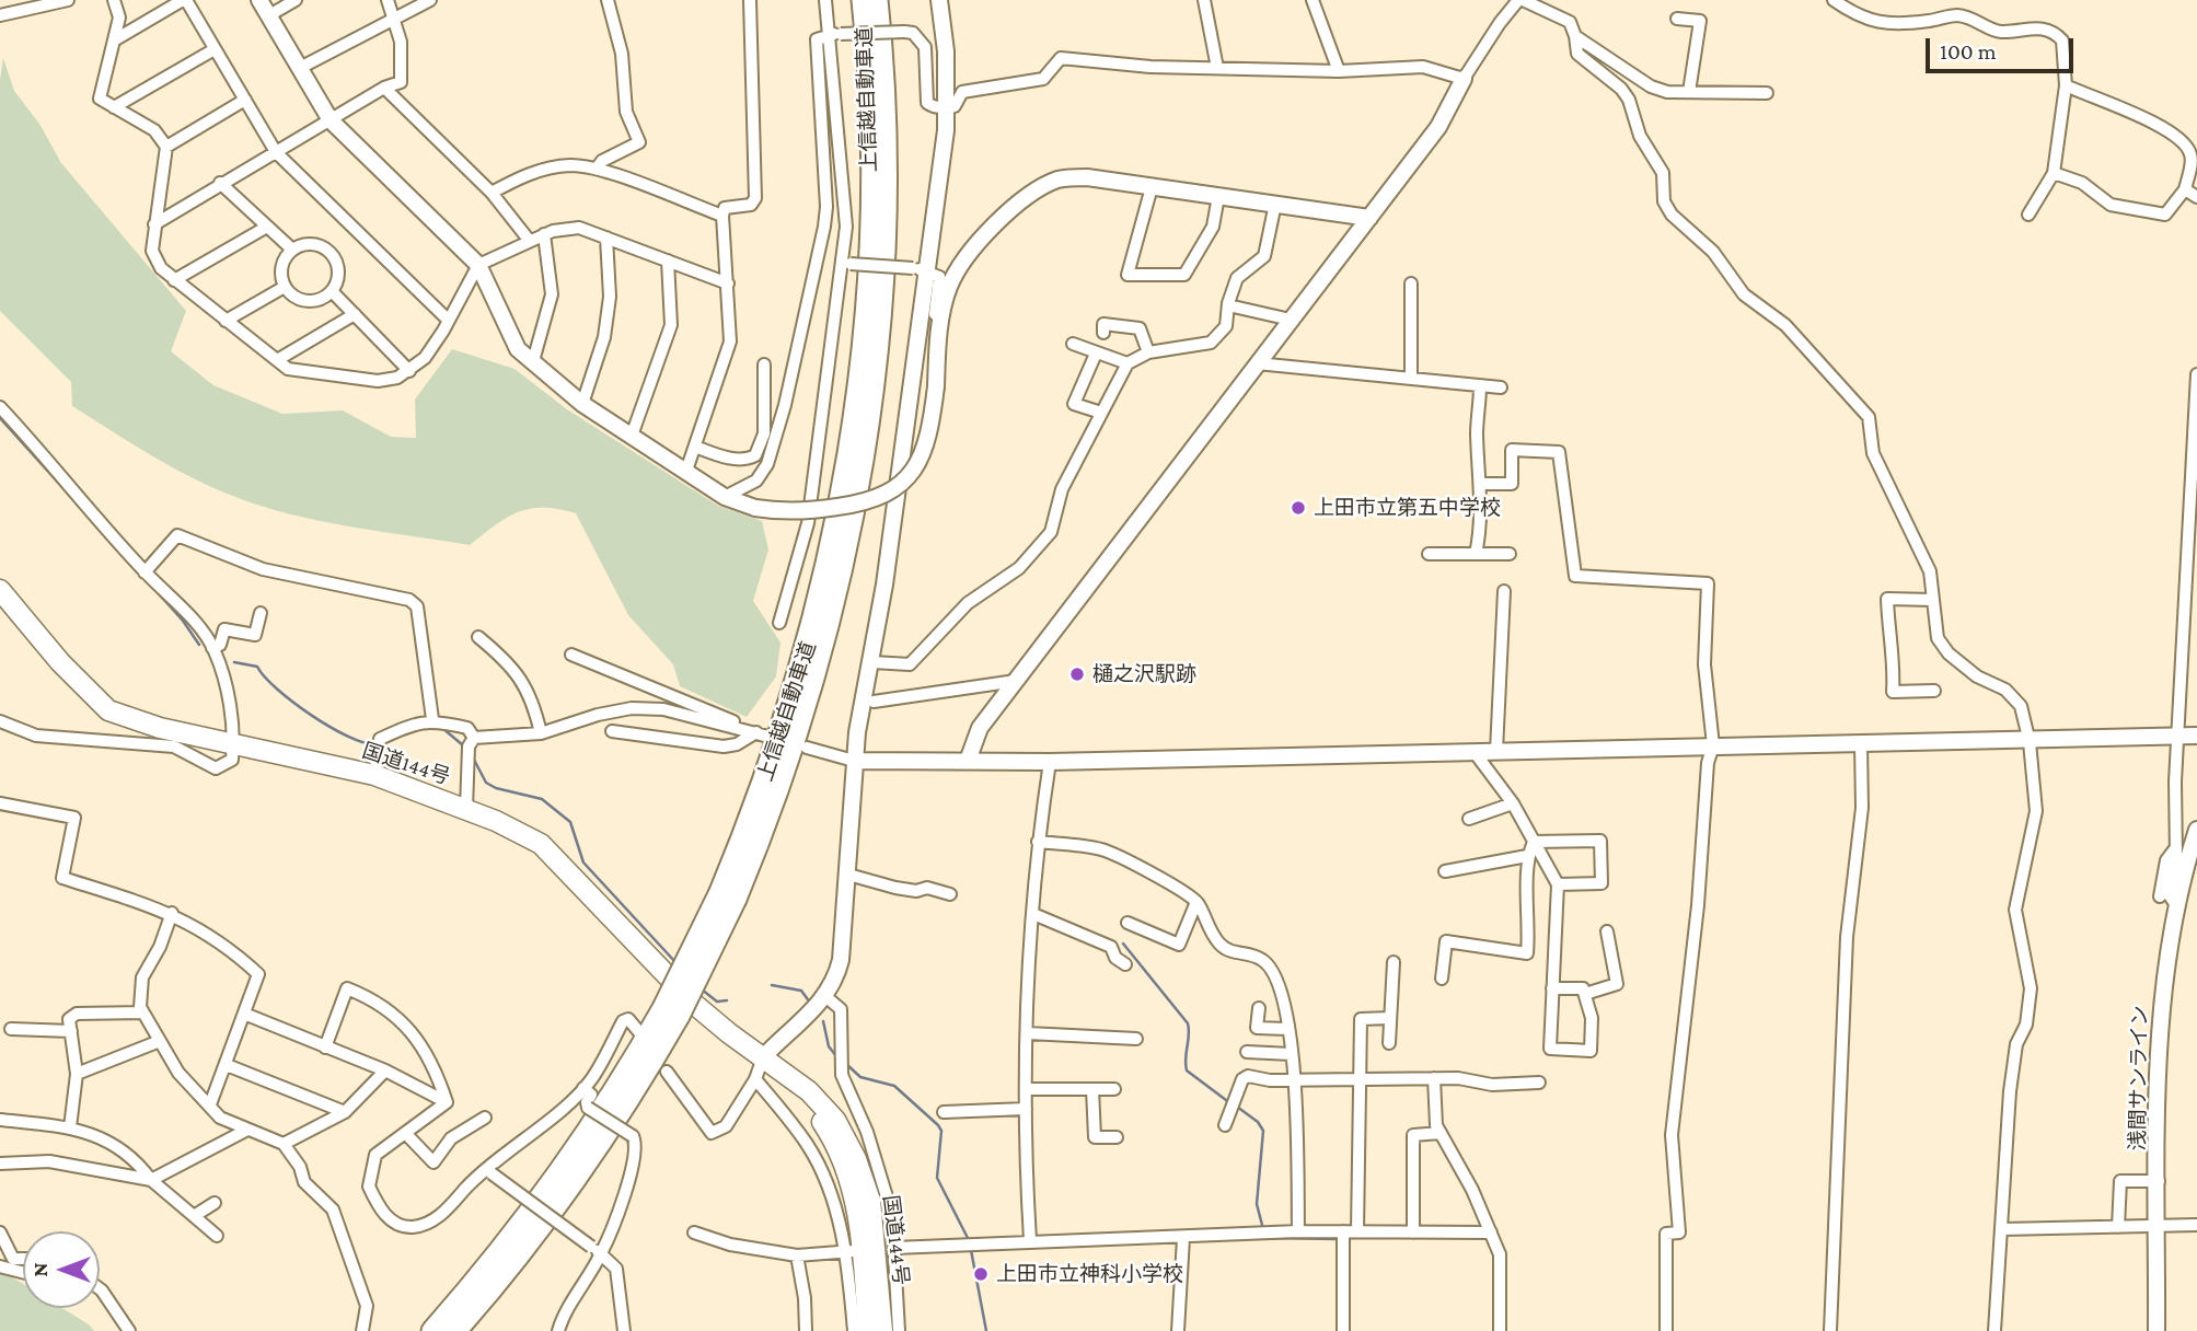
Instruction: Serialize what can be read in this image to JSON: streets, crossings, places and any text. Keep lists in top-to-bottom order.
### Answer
{
  "streets": {
    "highway": ["上信越自動車道", "国道144号"],
    "street": ["浅間サンライン"]
  },
  "places": ["上田市立第五中学校", "樋之沢駅跡", "上田市立神科小学校"],
  "scale_bar": "100 m",
  "north": "left"
}
